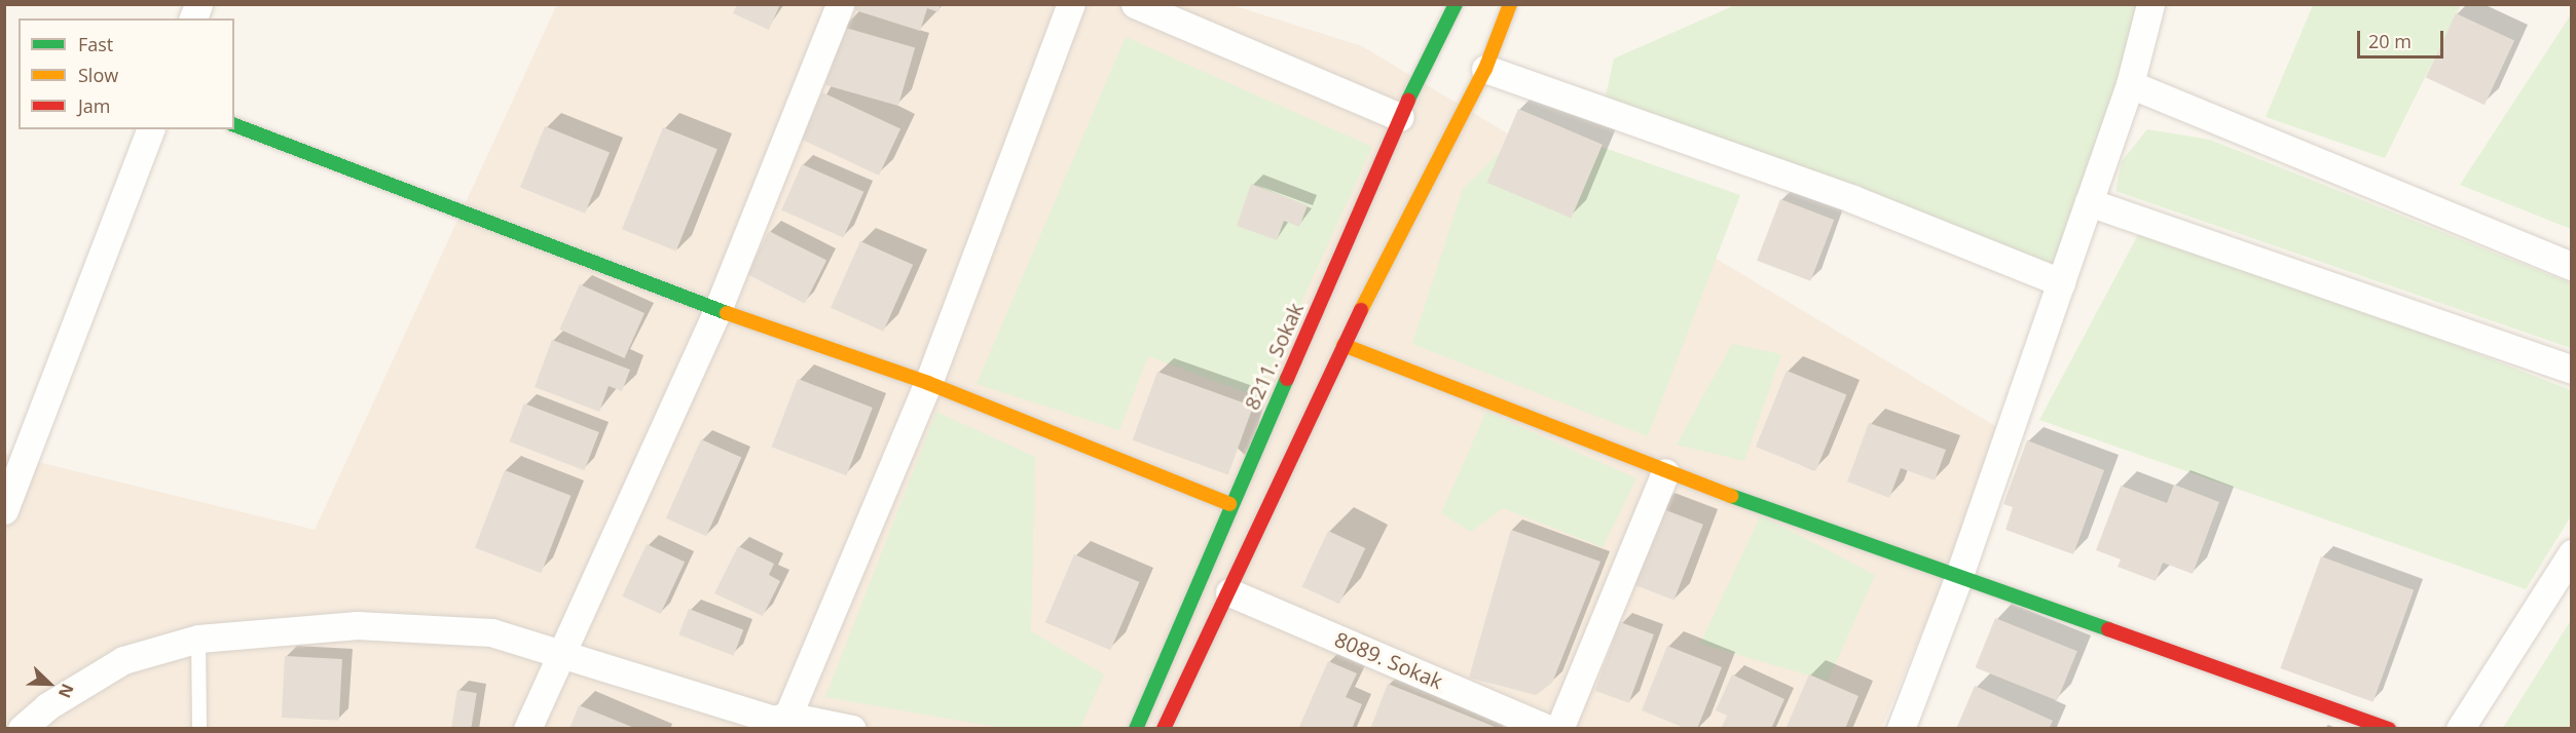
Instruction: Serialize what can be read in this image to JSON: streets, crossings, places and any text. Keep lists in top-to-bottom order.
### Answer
{
  "streets": {
    "street": ["8211. Sokak", "8089. Sokak"]
  },
  "legend": ["Fast", "Slow", "Jam"],
  "scale_bar": "20 m",
  "north": "bottom right"
}
